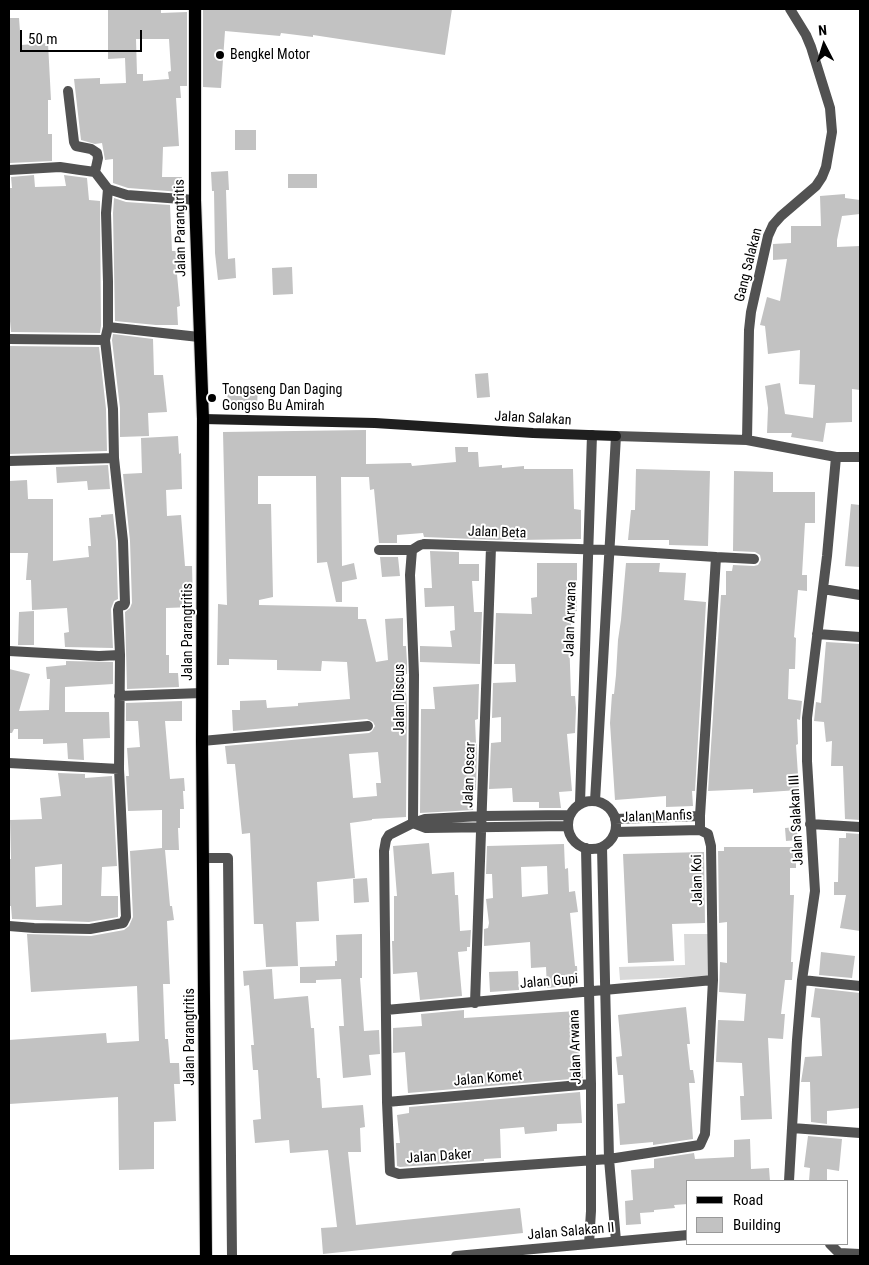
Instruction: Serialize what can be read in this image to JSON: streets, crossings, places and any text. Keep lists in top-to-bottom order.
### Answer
{
  "streets": {
    "main road": ["Jalan Parangtritis"],
    "street": [
      "Gang Salakan",
      "Jalan Salakan",
      "Jalan Beta",
      "Jalan Arwana",
      "Jalan Discus",
      "Jalan Oscar",
      "Jalan Manfis",
      "Jalan Salakan III",
      "Jalan Koi",
      "Jalan Gupi",
      "Jalan Komet",
      "Jalan Daker",
      "Jalan Salakan II"
    ]
  },
  "crossings": [
    ["Jalan Parangtritis", "Jalan Salakan"],
    ["Gang Salakan", "Jalan Salakan"],
    ["Jalan Salakan", "Jalan Arwana"],
    ["Jalan Salakan", "Jalan Salakan III"],
    ["Jalan Beta", "Jalan Arwana"],
    ["Jalan Beta", "Jalan Discus"],
    ["Jalan Beta", "Jalan Oscar"],
    ["Jalan Arwana", "Jalan Manfis"],
    ["Jalan Arwana", "Jalan Koi"],
    ["Jalan Arwana", "Jalan Gupi"],
    ["Jalan Arwana", "Jalan Komet"],
    ["Jalan Arwana", "Jalan Daker"],
    ["Jalan Arwana", "Jalan Salakan II"],
    ["Jalan Discus", "Jalan Daker"],
    ["Jalan Oscar", "Jalan Gupi"],
    ["Jalan Manfis", "Jalan Koi"],
    ["Jalan Koi", "Jalan Gupi"],
    ["Jalan Koi", "Jalan Daker"],
    ["Jalan Gupi", "Jalan Daker"],
    ["Jalan Komet", "Jalan Daker"]
  ],
  "places": ["Bengkel Motor", "Tongseng Dan Daging Gongso Bu Amirah"],
  "legend": ["Road", "Building"],
  "scale_bar": "50 m",
  "north": "top"
}
